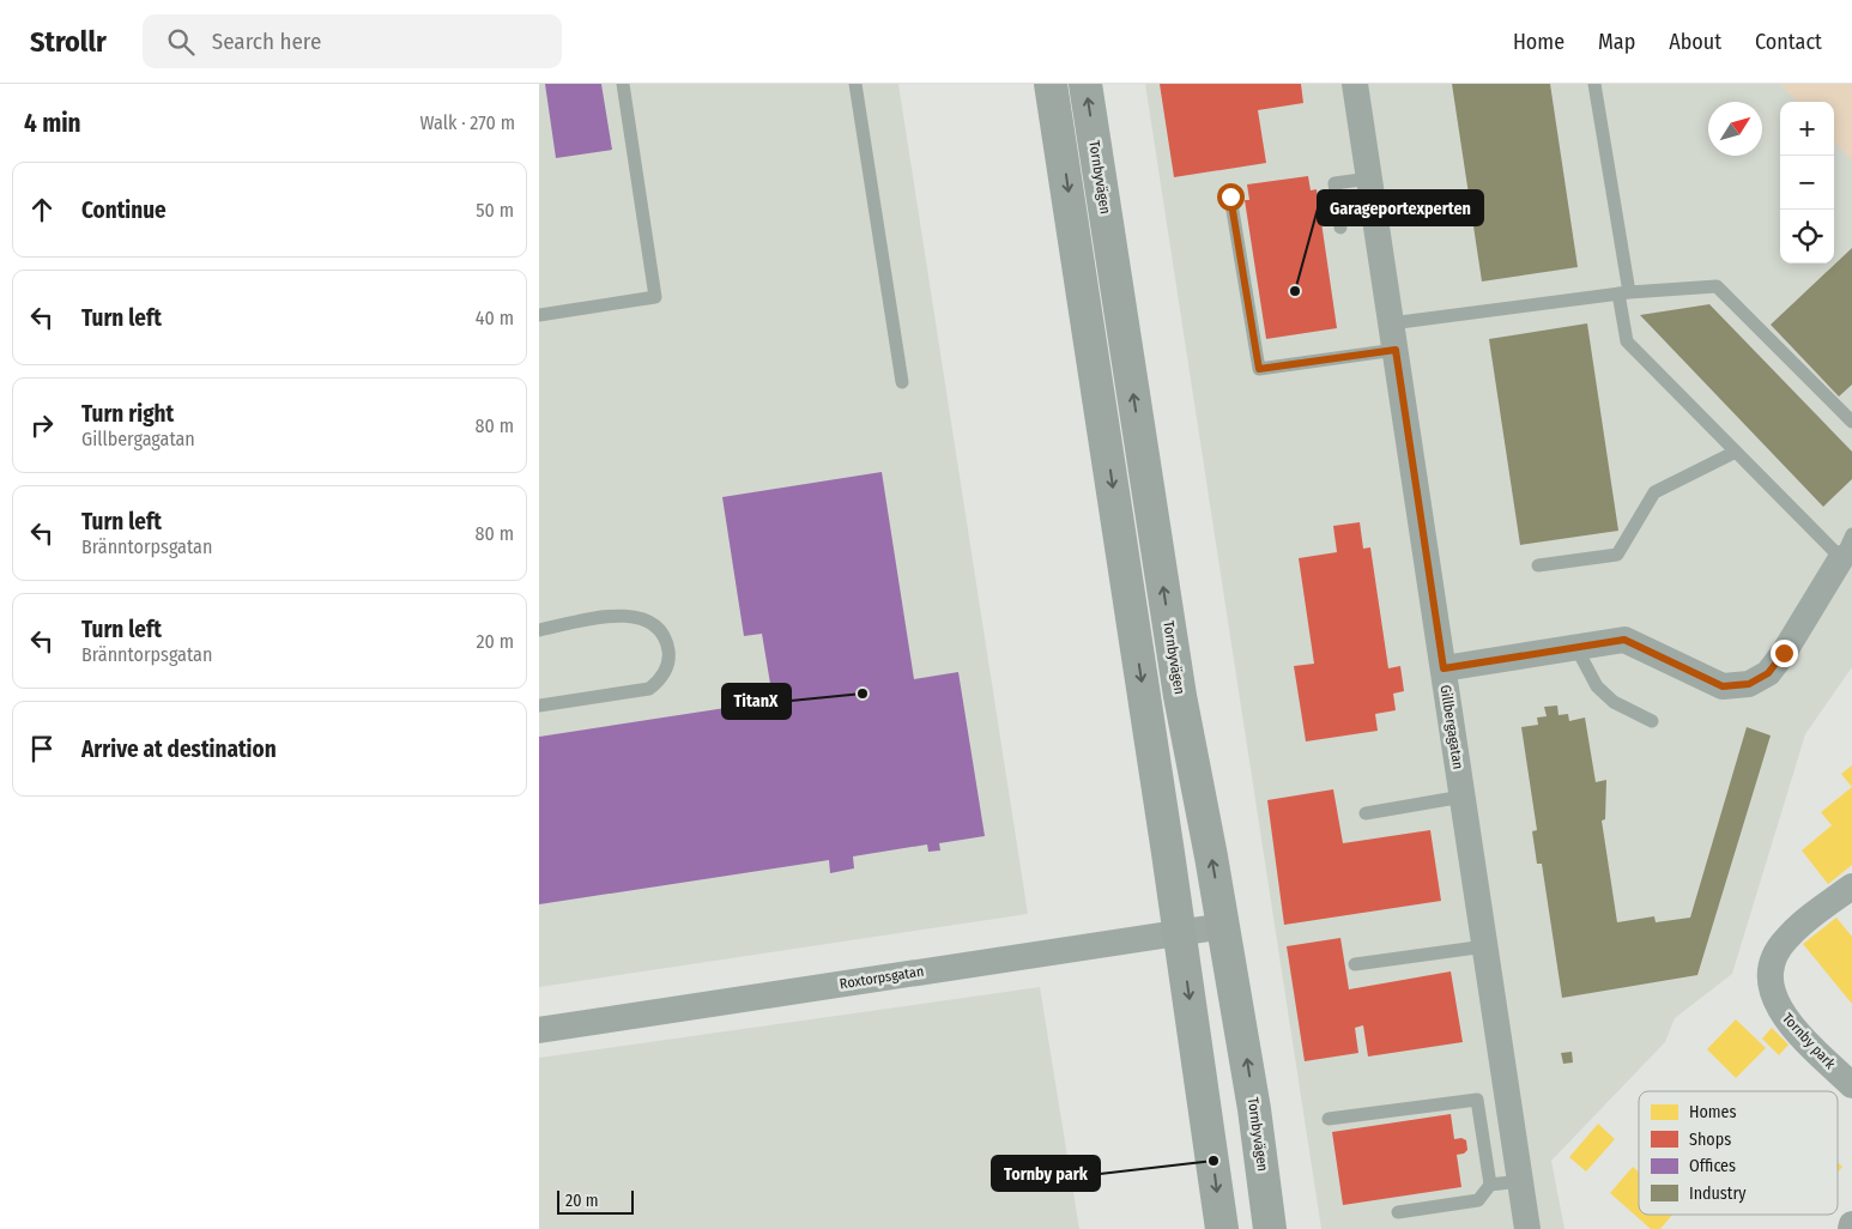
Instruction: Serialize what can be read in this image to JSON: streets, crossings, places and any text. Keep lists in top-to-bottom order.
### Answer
{
  "streets": {
    "main road": ["Tornbyvägen"],
    "street": ["Gillbergagatan", "Roxtorpsgatan", "Tornby park"]
  },
  "crossings": [
    ["Tornbyvägen", "Roxtorpsgatan"]
  ],
  "places": ["Garageportexperten", "TitanX", "Tornby park"],
  "legend": [
    "Homes",
    "Shops",
    "Offices",
    "Industry"
  ],
  "scale_bar": "20 m",
  "north": "top right",
  "page": {
    "header": "Strollr",
    "search": "Search here",
    "nav": [
      "Home",
      "Map",
      "About",
      "Contact"
    ],
    "heading": ["4 min", "Walk · 270 m"],
    "map_buttons": ["+", "−"],
    "list": [
      ["Continue", "50 m"],
      ["Turn left", "40 m"],
      ["Turn right", "Gillbergagatan", "80 m"],
      ["Turn left", "Bränntorpsgatan", "80 m"],
      ["Turn left", "Bränntorpsgatan", "20 m"],
      "Arrive at destination"
    ],
    "scale": "20 m"
  }
}
